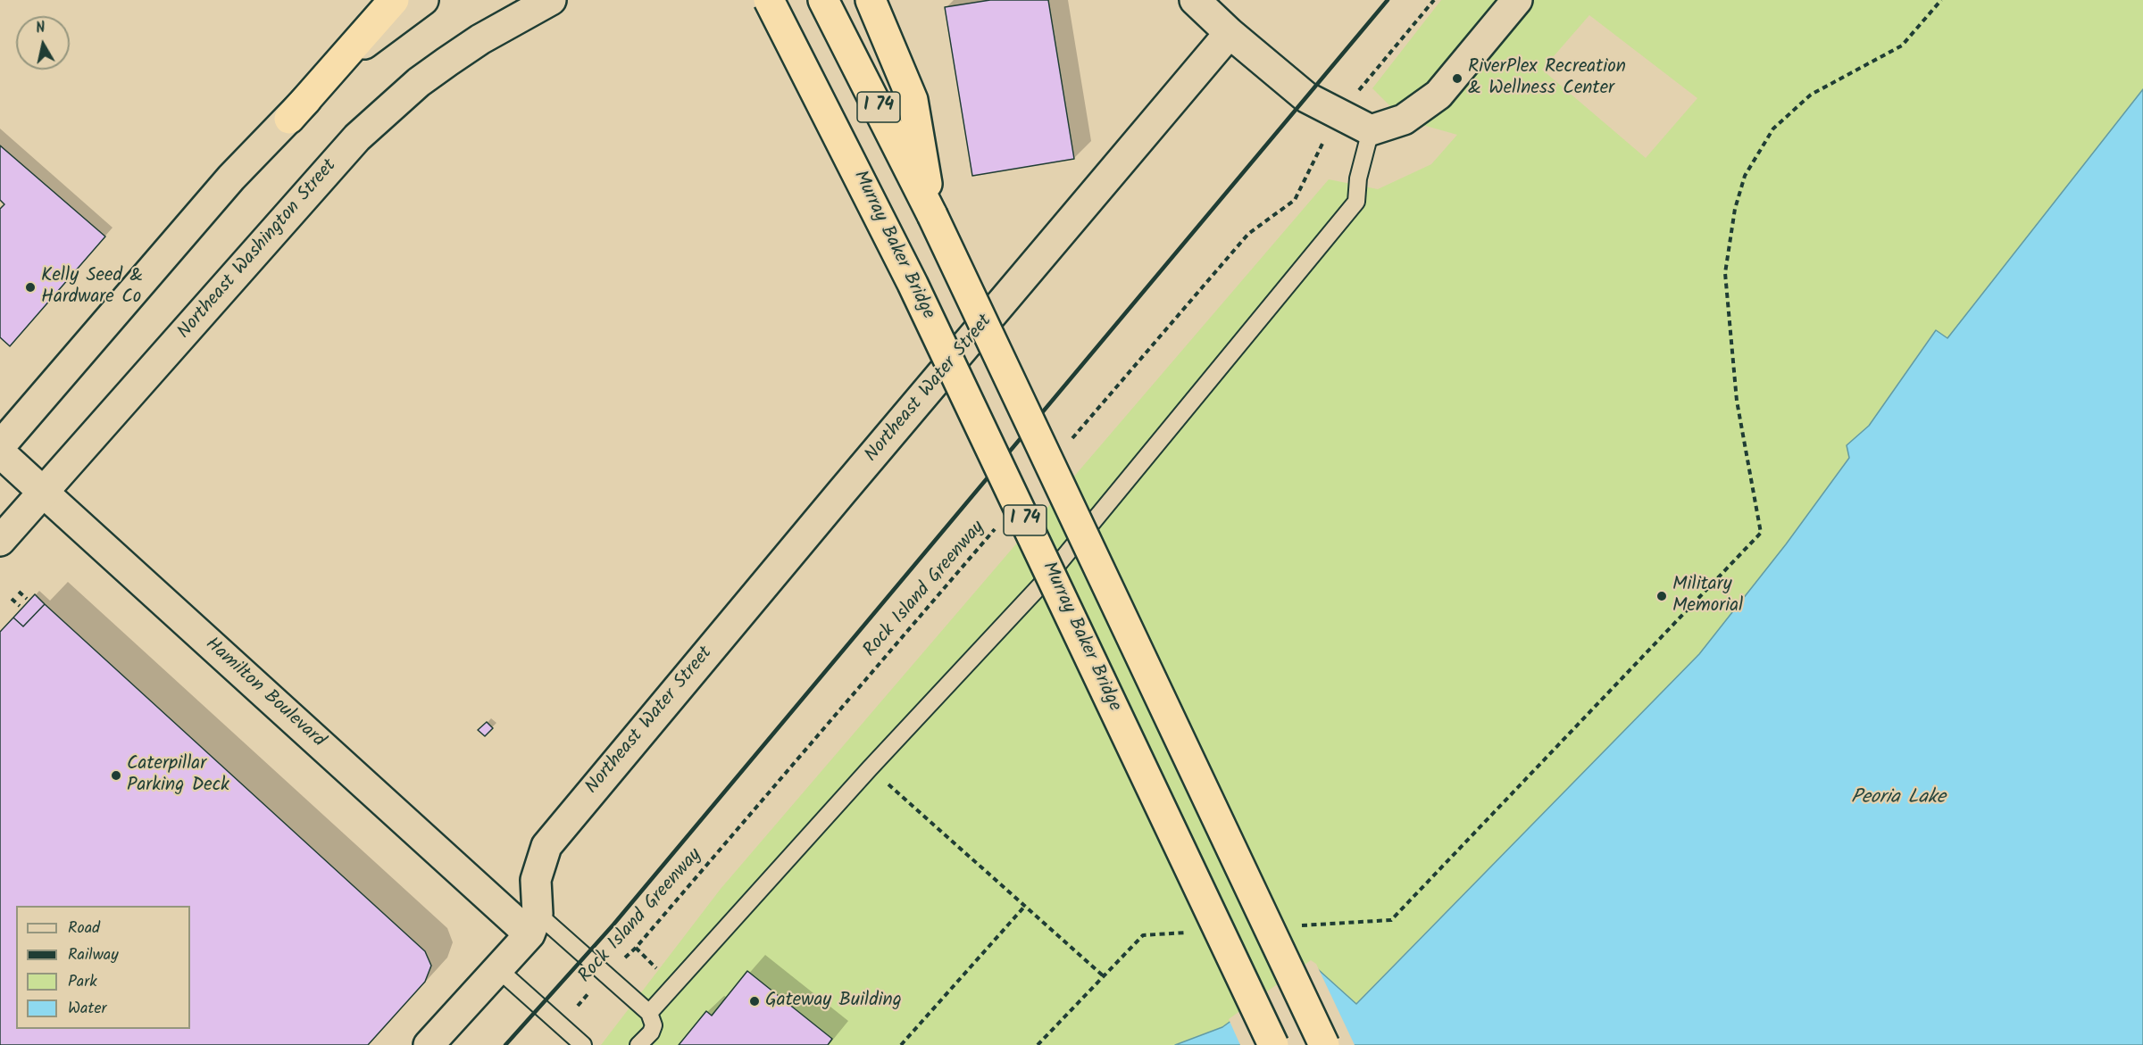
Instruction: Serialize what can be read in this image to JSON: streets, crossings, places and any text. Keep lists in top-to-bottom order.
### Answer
{
  "streets": {
    "highway": ["I 74", "Murray Baker Bridge"],
    "street": ["Northeast Washington Street", "Northeast Water Street", "Hamilton Boulevard"],
    "path": ["Rock Island Greenway"]
  },
  "crossings": [
    ["Northeast Washington Street", "Hamilton Boulevard"],
    ["Northeast Water Street", "Hamilton Boulevard"]
  ],
  "water": ["Peoria Lake"],
  "places": [
    "RiverPlex Recreation & Wellness Center",
    "Kelly Seed & Hardware Co",
    "Military Memorial",
    "Caterpillar Parking Deck",
    "Gateway Building"
  ],
  "legend": [
    "Road",
    "Railway",
    "Park",
    "Water"
  ],
  "north": "top"
}
